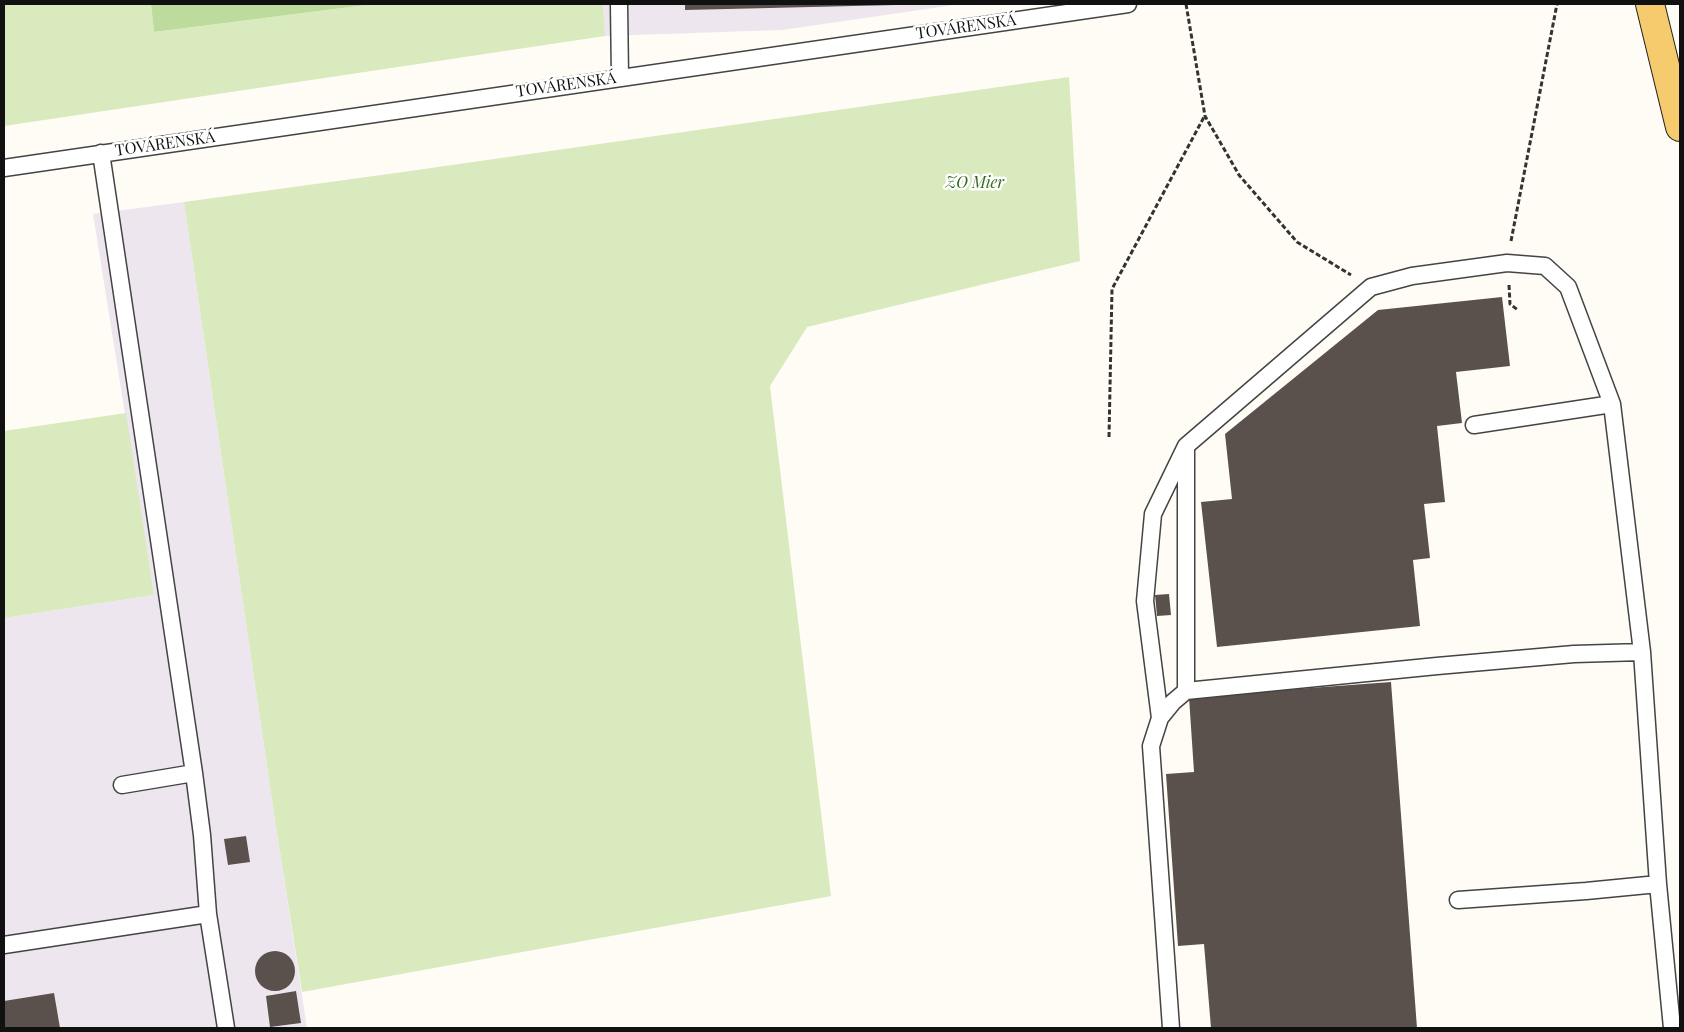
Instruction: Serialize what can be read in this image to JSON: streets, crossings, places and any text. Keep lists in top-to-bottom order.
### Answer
{
  "streets": {
    "lane": ["TOVÁRENSKÁ"]
  },
  "parks": ["ZO Mier"]
}
